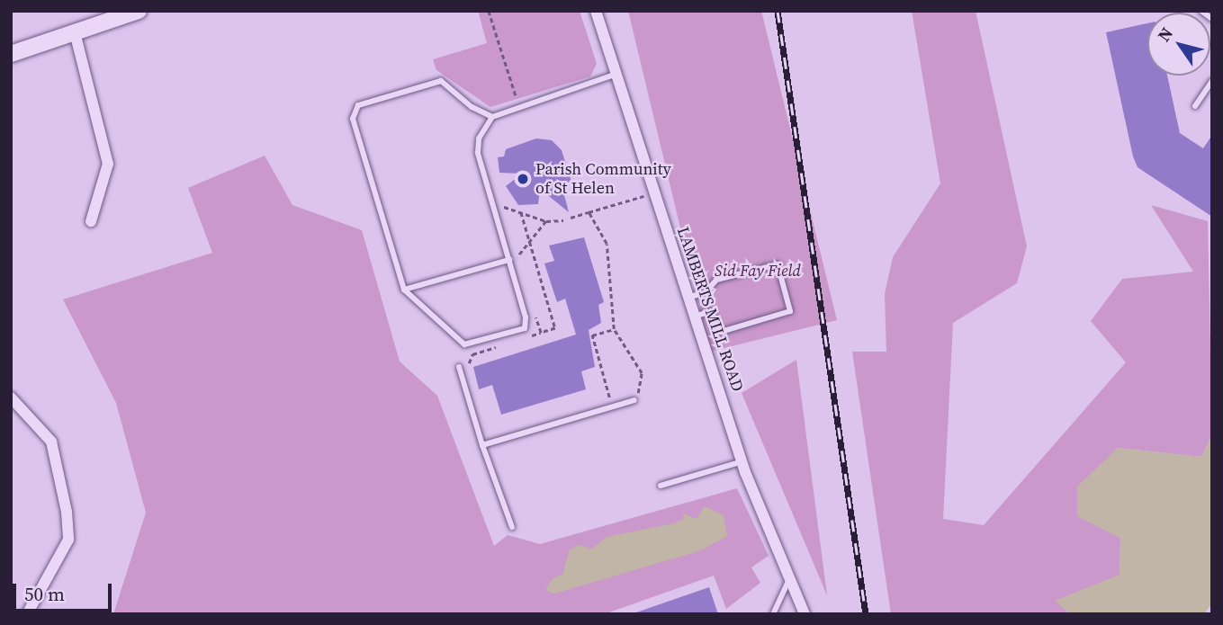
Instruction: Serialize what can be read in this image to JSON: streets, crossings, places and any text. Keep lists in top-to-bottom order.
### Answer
{
  "streets": {
    "street": ["LAMBERTS MILL ROAD"]
  },
  "parks": ["Sid Fay Field"],
  "places": ["Parish Community of St Helen"],
  "scale_bar": "50 m",
  "north": "top left"
}
